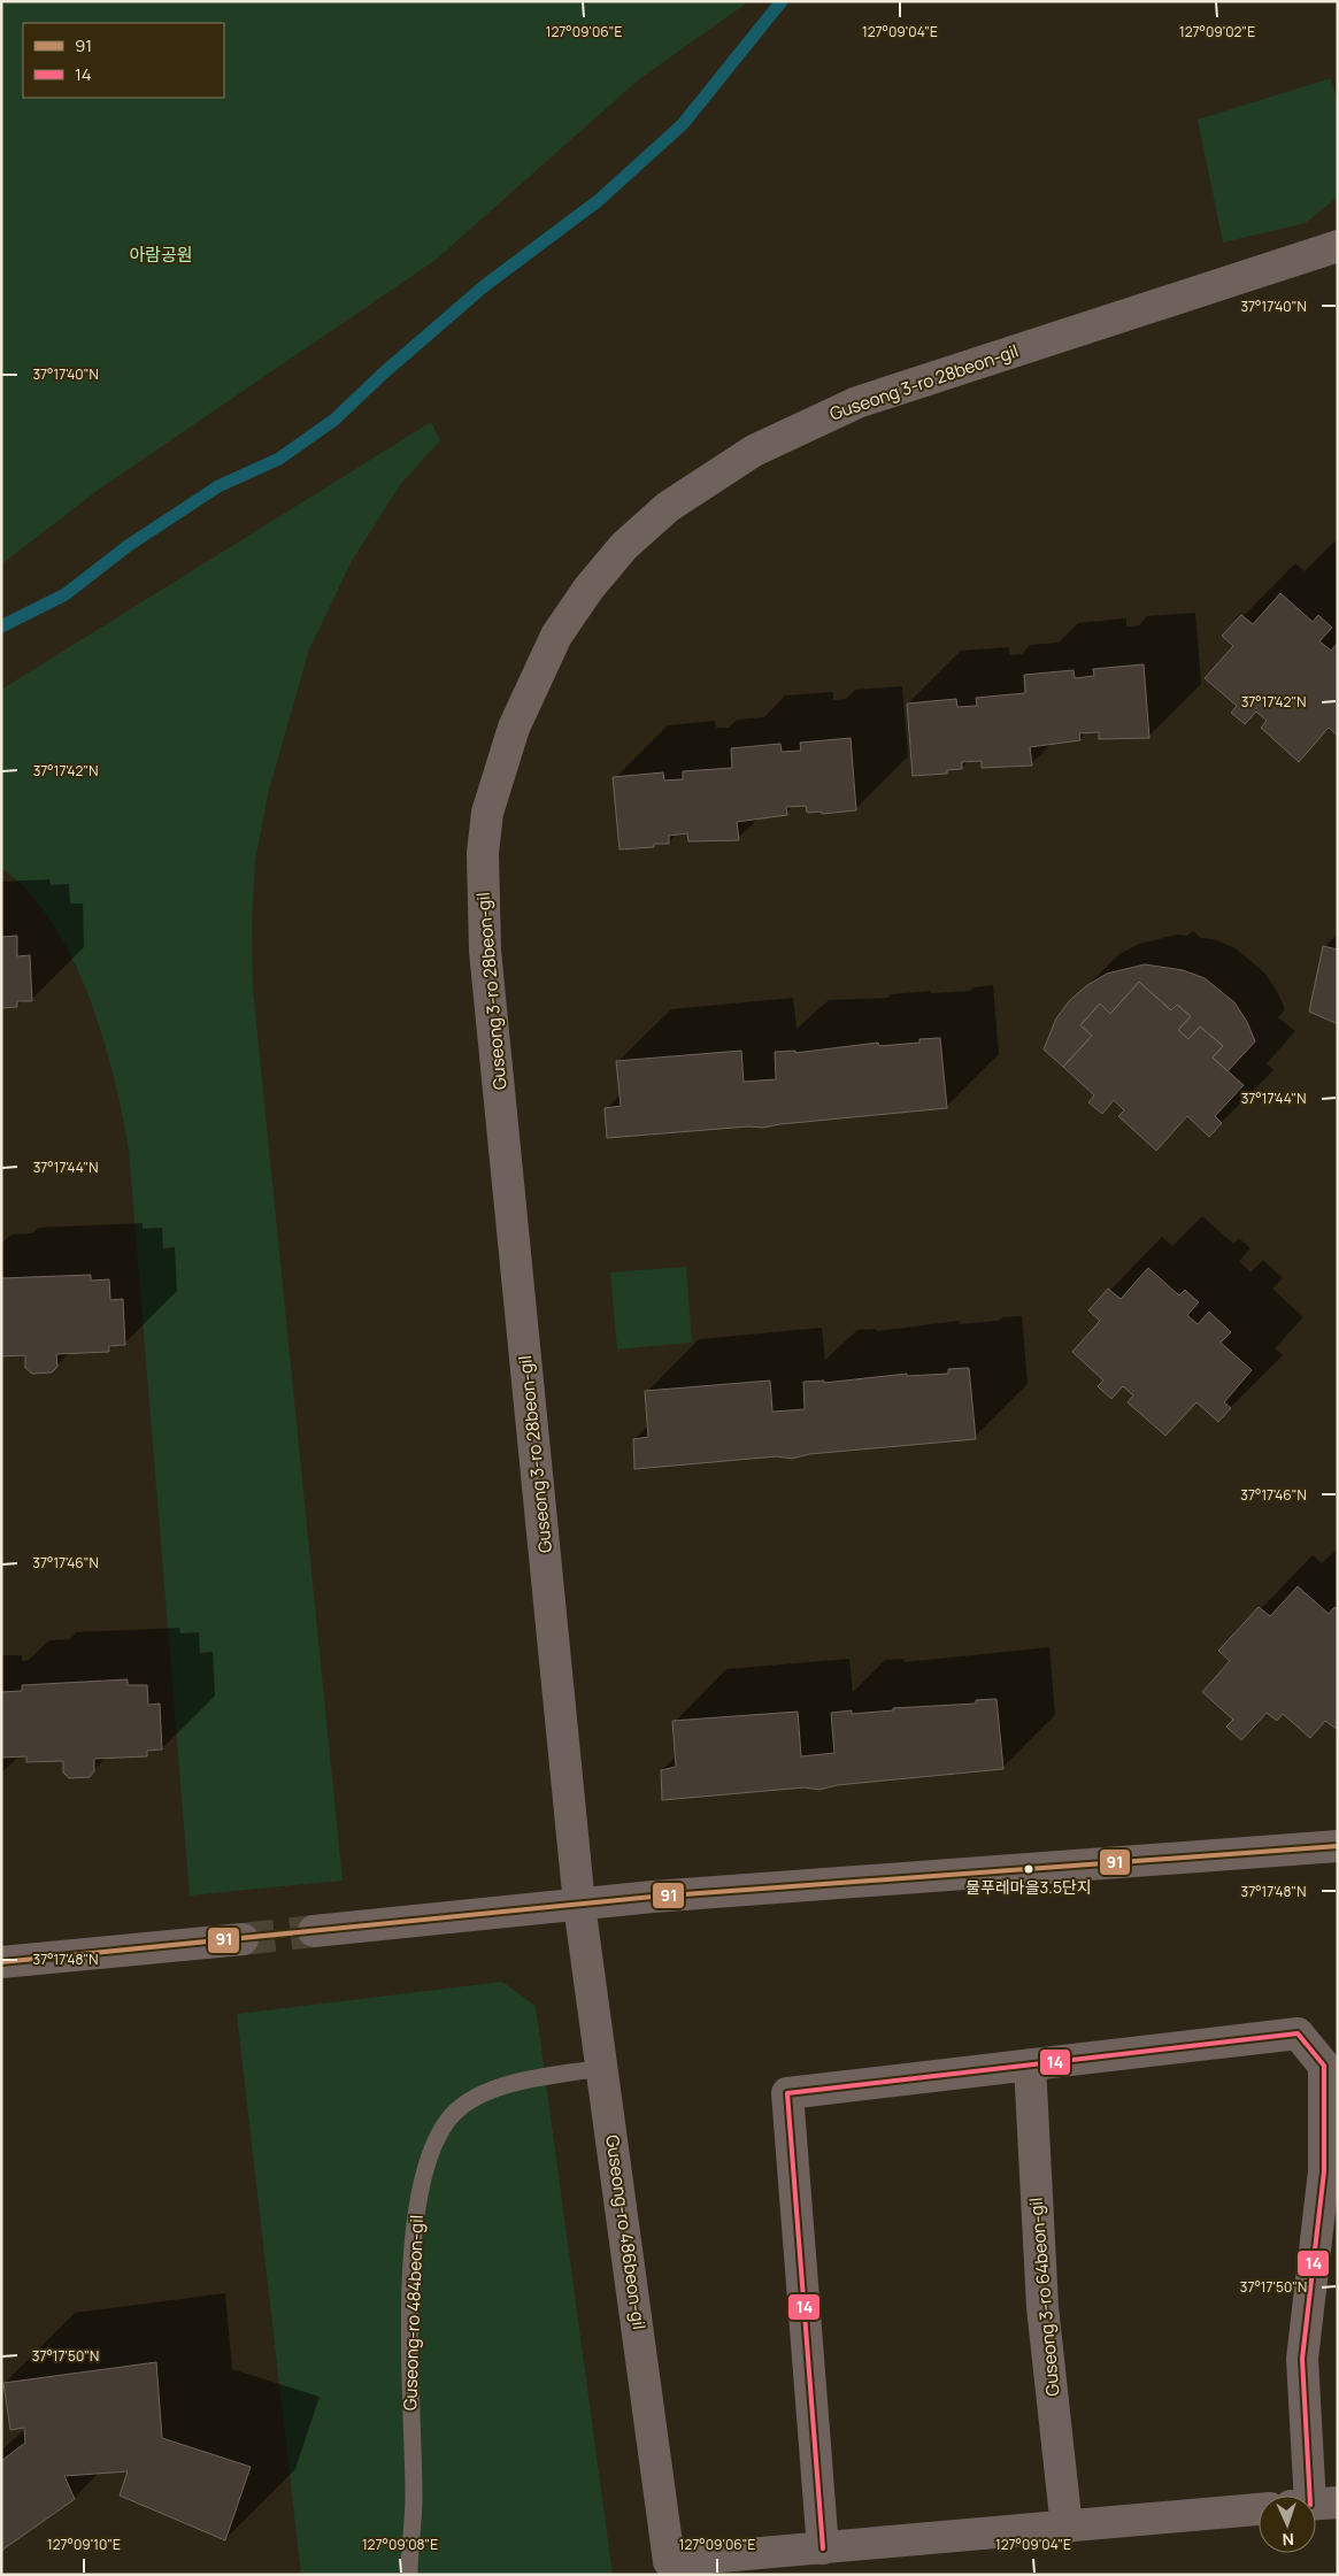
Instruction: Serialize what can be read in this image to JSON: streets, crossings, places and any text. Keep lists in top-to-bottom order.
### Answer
{
  "streets": {
    "street": ["Guseong 3-ro 28beon-gil", "Guseong-ro 486beon-gil", "Guseong 3-ro 64beon-gil"],
    "lane": ["Guseong-ro 484beon-gil"]
  },
  "crossings": [
    ["Guseong 3-ro 28beon-gil", "Guseong-ro 486beon-gil"],
    ["Guseong-ro 486beon-gil", "Guseong-ro 484beon-gil"]
  ],
  "parks": ["아람공원"],
  "places": ["물푸레마을3.5단지"],
  "lines": ["transit line 91", "transit line 14"],
  "legend": ["91", "14"],
  "north": "bottom",
  "coordinates": [
    "127°09'06\"E",
    "127°09'04\"E",
    "127°09'02\"E",
    "37°17'40\"N",
    "37°17'42\"N",
    "37°17'44\"N",
    "37°17'46\"N",
    "37°17'48\"N",
    "37°17'50\"N",
    "127°09'10\"E",
    "127°09'08\"E"
  ]
}
